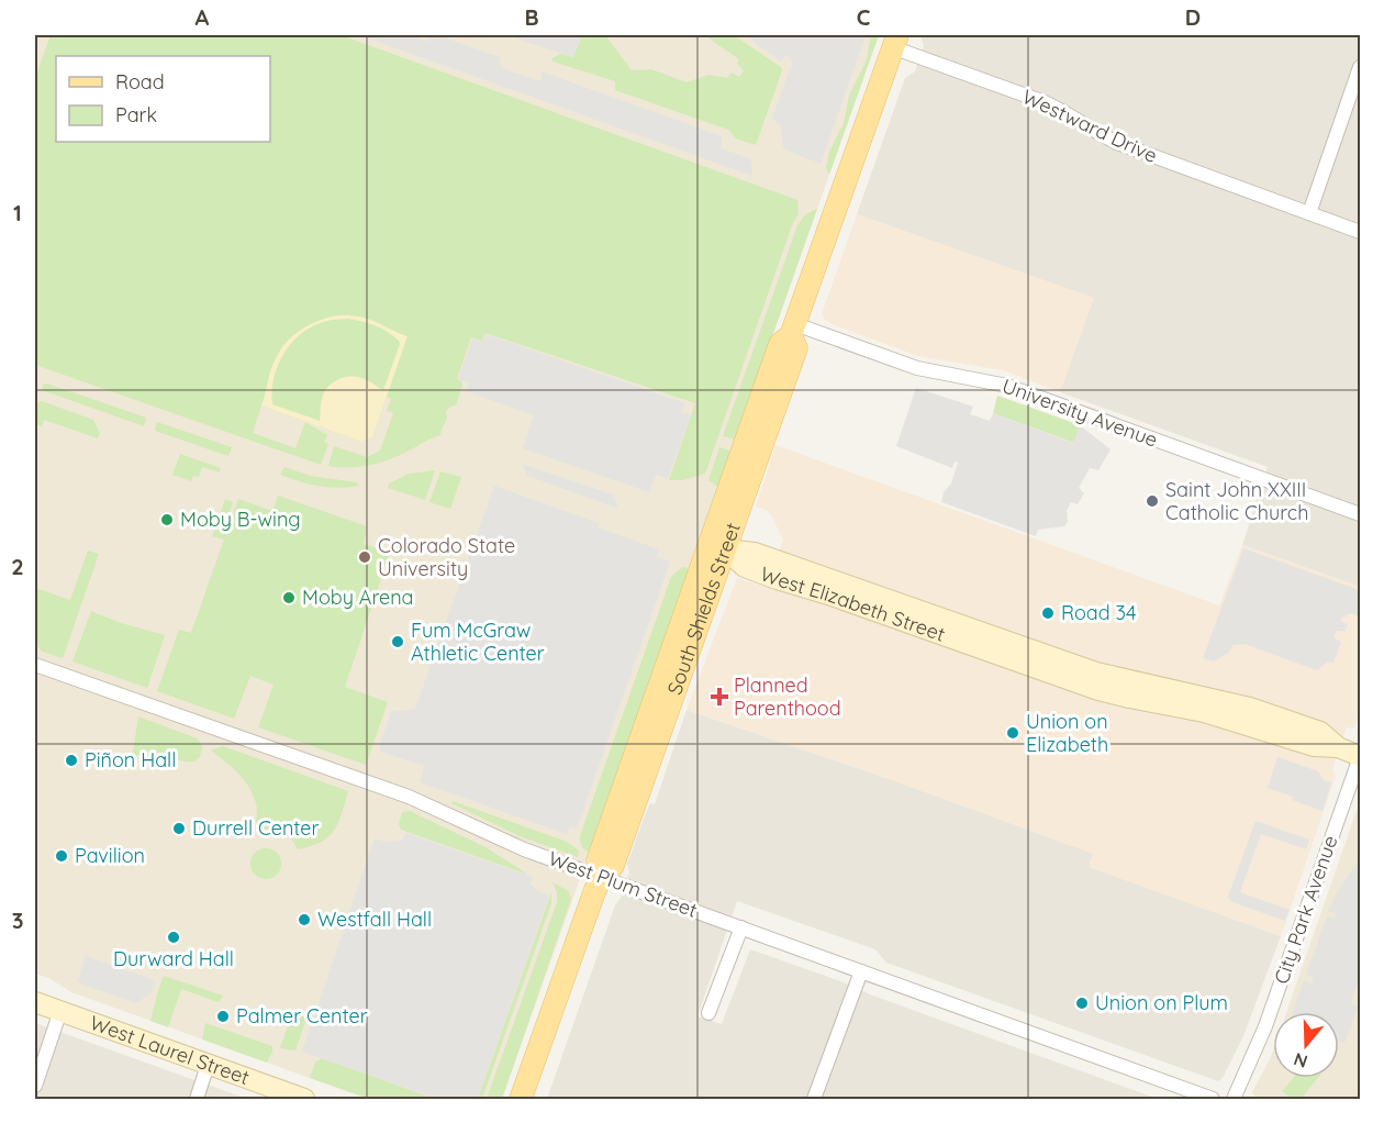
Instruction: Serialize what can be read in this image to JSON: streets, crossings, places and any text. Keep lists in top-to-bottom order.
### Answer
{
  "streets": {
    "main road": ["West Elizabeth Street", "South Shields Street", "West Laurel Street"],
    "street": [
      "Westward Drive",
      "University Avenue",
      "West Plum Street",
      "City Park Avenue"
    ]
  },
  "crossings": [
    ["Westward Drive", "South Shields Street"],
    ["University Avenue", "South Shields Street"],
    ["West Elizabeth Street", "South Shields Street"],
    ["West Elizabeth Street", "City Park Avenue"],
    ["South Shields Street", "West Plum Street"]
  ],
  "places": {
    "other": [
      "Saint John XXIII Catholic Church",
      "Moby B-wing",
      "Colorado State University",
      "Moby Arena",
      "Road 34",
      "Fum McGraw Athletic Center",
      "Union on Elizabeth",
      "Piñon Hall",
      "Durrell Center",
      "Pavilion",
      "Westfall Hall",
      "Durward Hall",
      "Union on Plum",
      "Palmer Center"
    ],
    "health": ["Planned Parenthood"]
  },
  "legend": ["Road", "Park"],
  "north": "bottom",
  "grid": {
    "columns": [
      "A",
      "B",
      "C",
      "D"
    ],
    "rows": ["1", "2", "3"]
  }
}
